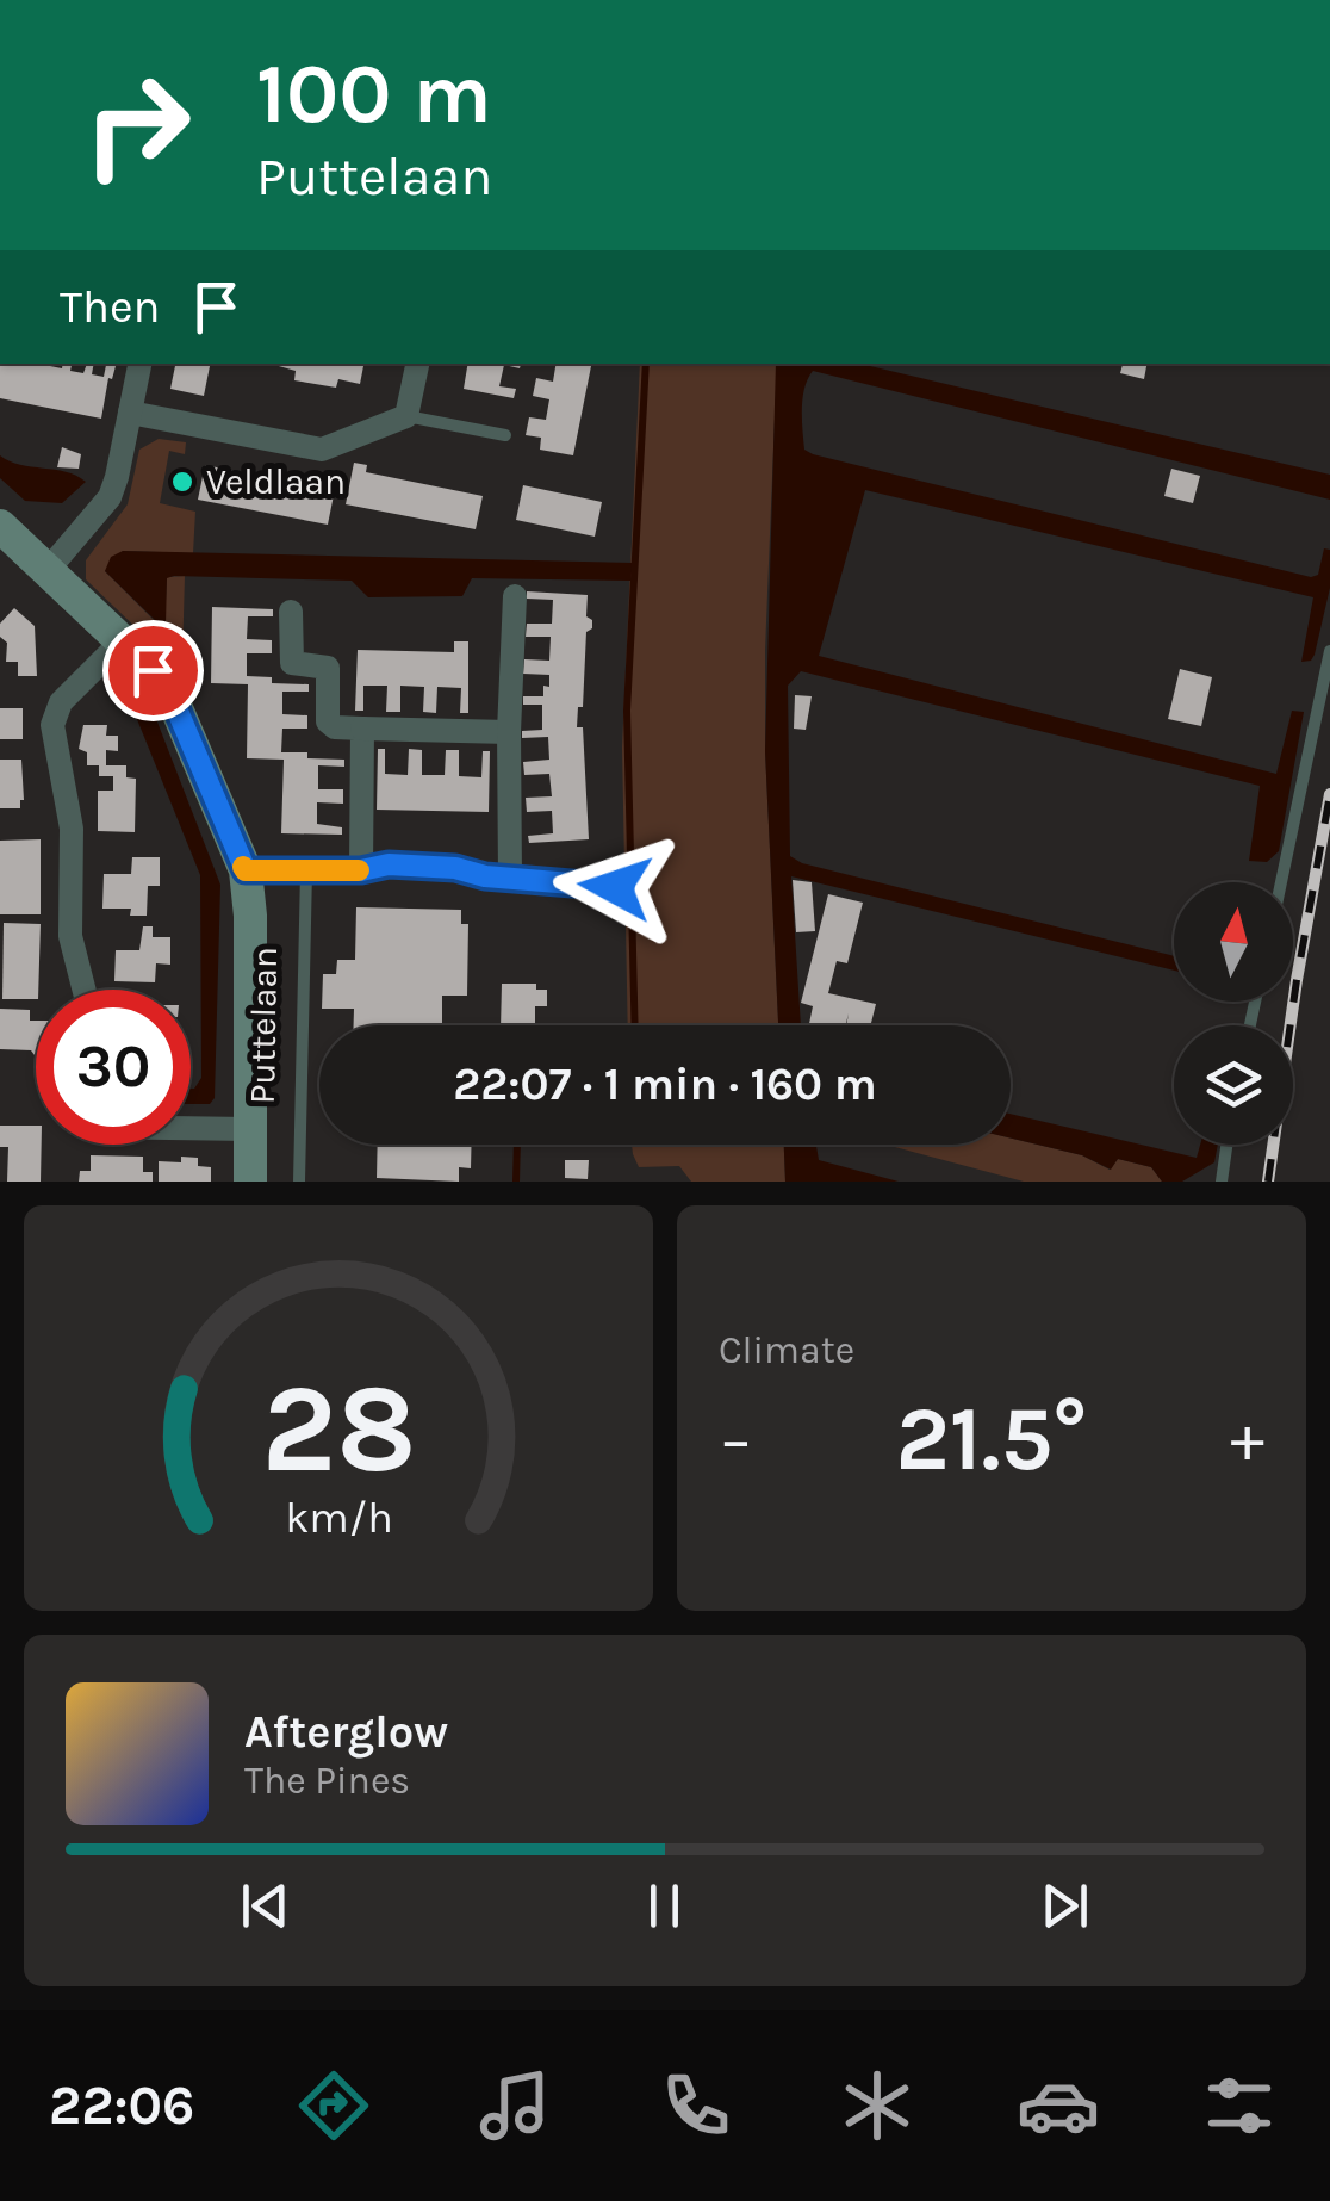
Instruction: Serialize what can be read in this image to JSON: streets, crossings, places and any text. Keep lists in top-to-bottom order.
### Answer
{
  "streets": {
    "street": ["Puttelaan"]
  },
  "places": ["Veldlaan"],
  "north": "top",
  "page": {
    "turn": ["100 m", "Puttelaan"],
    "then": "Then",
    "limit": "30",
    "trip": "22:07 · 1 min · 160 m",
    "tile": "Climate",
    "heat": ["−", "21.5°", "+"],
    "song": ["Afterglow", "The Pines"],
    "tabs": "22:06",
    "gauge": ["28", "km/h"]
  }
}
